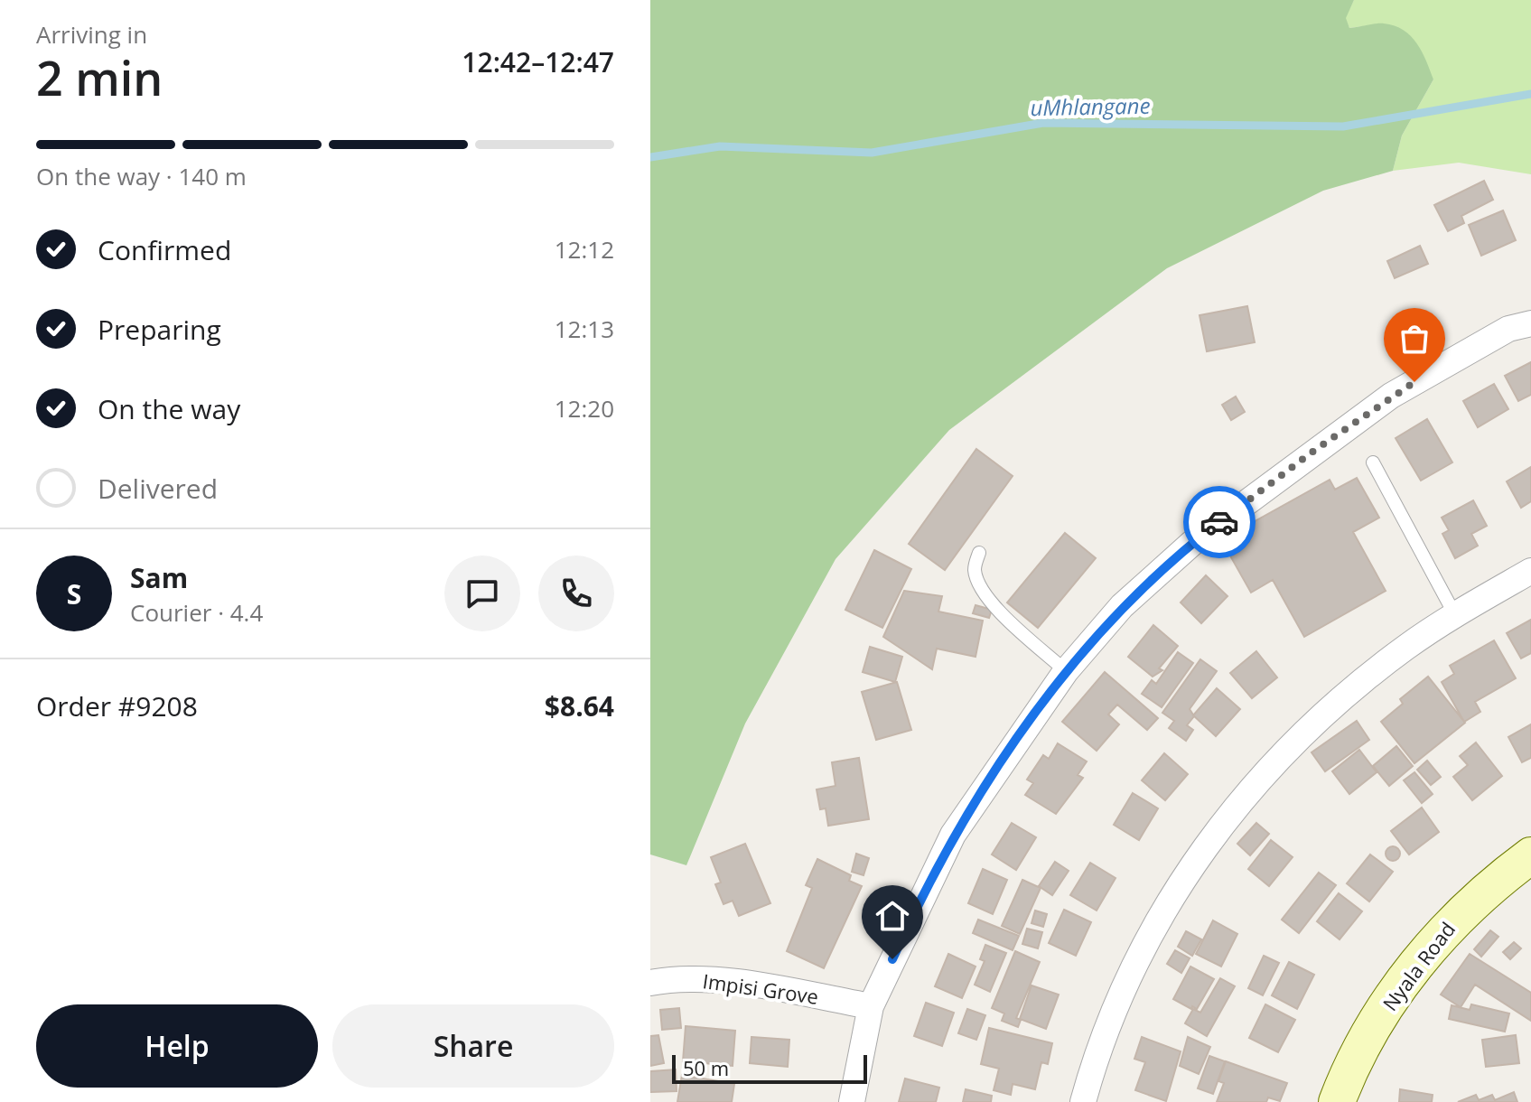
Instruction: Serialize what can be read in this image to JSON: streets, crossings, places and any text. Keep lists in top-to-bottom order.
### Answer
{
  "streets": {
    "street": ["Nyala Road", "Impisi Grove"]
  },
  "water": ["uMhlangane"],
  "scale_bar": "50 m",
  "page": {
    "heading": ["2 min", "Arriving in", "12:42–12:47"],
    "panel": [
      "Sam",
      "Courier · 4.4",
      "Order #9208",
      "$8.64"
    ],
    "bar": "On the way · 140 m",
    "list": [
      ["Confirmed", "12:12"],
      ["Preparing", "12:13"],
      ["On the way", "12:20"],
      "Delivered"
    ],
    "round": "S",
    "buttons": ["Help", "Share"],
    "scale": "50 m"
  }
}
